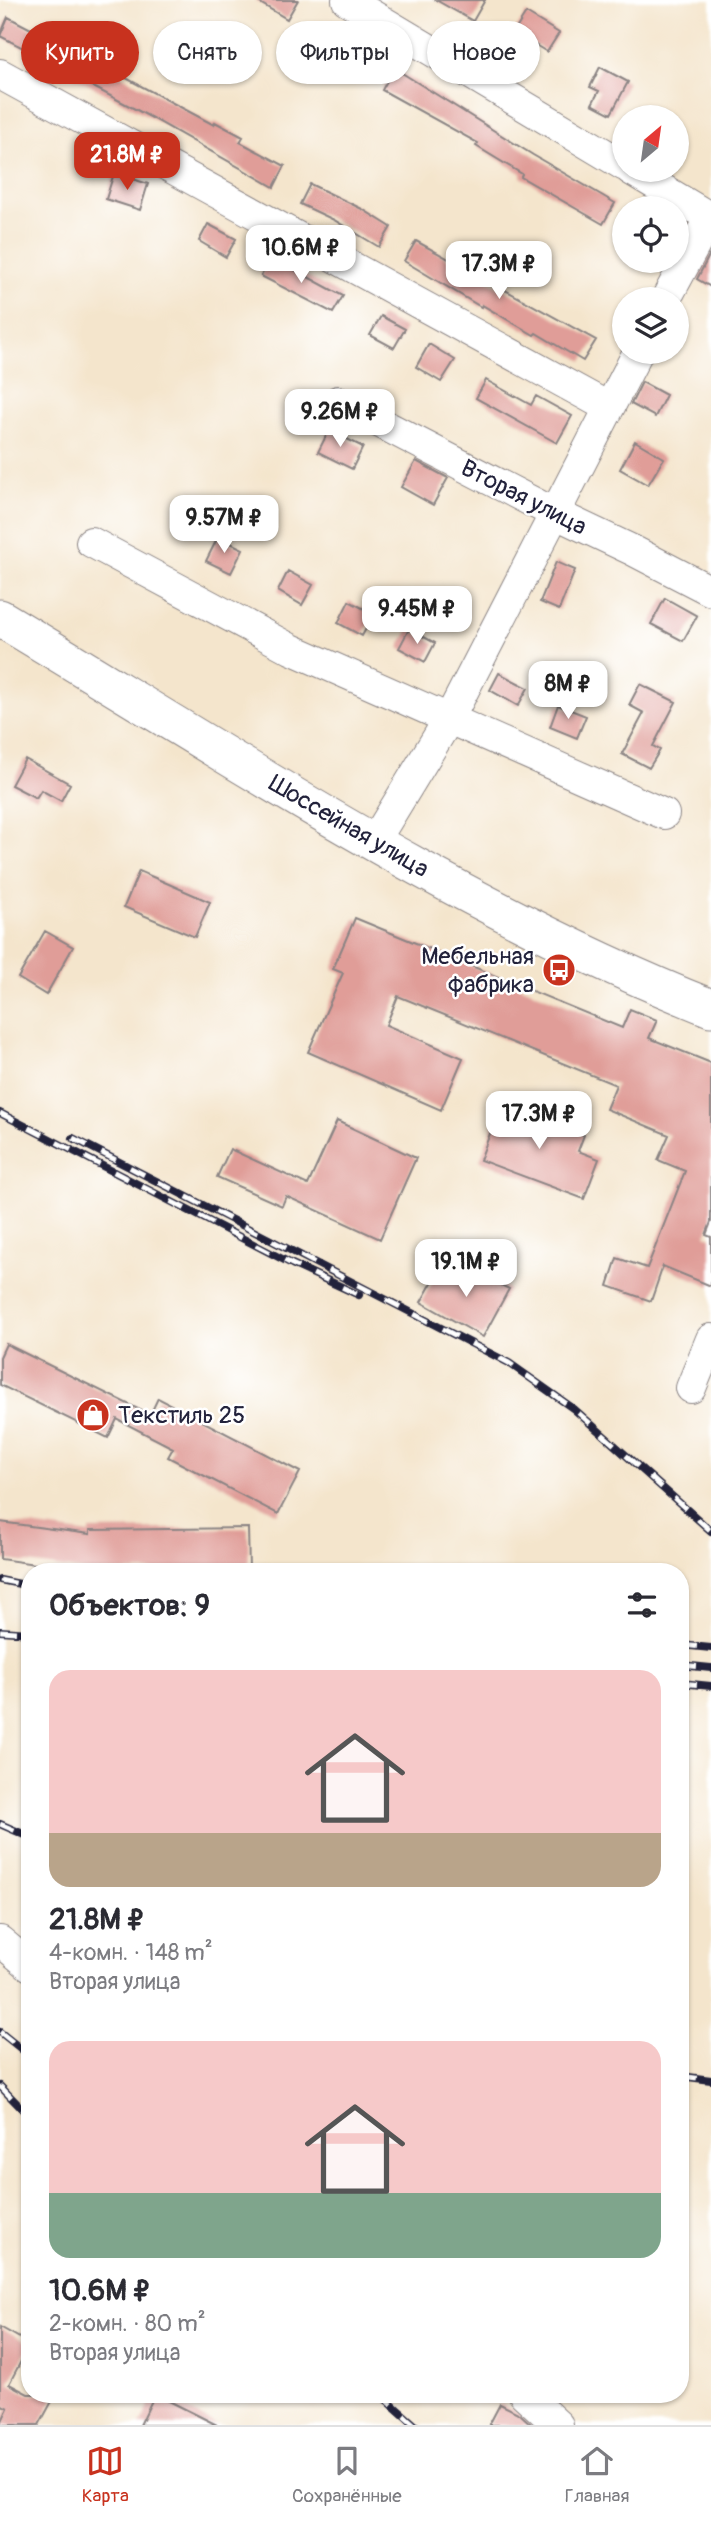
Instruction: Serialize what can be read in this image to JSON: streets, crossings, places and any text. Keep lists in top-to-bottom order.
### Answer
{
  "streets": {
    "main road": ["Шоссейная улица"],
    "street": ["Вторая улица"]
  },
  "places": {
    "bus stop": ["Мебельная фабрика"],
    "shop": ["Текстиль 25"]
  },
  "north": "top right",
  "page": {
    "chip": [
      "Купить",
      "Снять",
      "Фильтры",
      "Новое"
    ],
    "price": [
      "21.8M ₽",
      "10.6M ₽",
      "17.3M ₽",
      "9.26M ₽",
      "9.57M ₽",
      "9.45M ₽",
      "8M ₽",
      "17.3M ₽",
      "19.1M ₽"
    ],
    "heading": "Объектов: 9",
    "list": [
      {
        "name": "21.8M ₽",
        "note": "4-комн. · 148 m² · Вторая улица"
      },
      {
        "name": "10.6M ₽",
        "note": "2-комн. · 80 m² · Вторая улица"
      }
    ],
    "tabs": ["Карта", "Сохранённые", "Главная"]
  }
}
